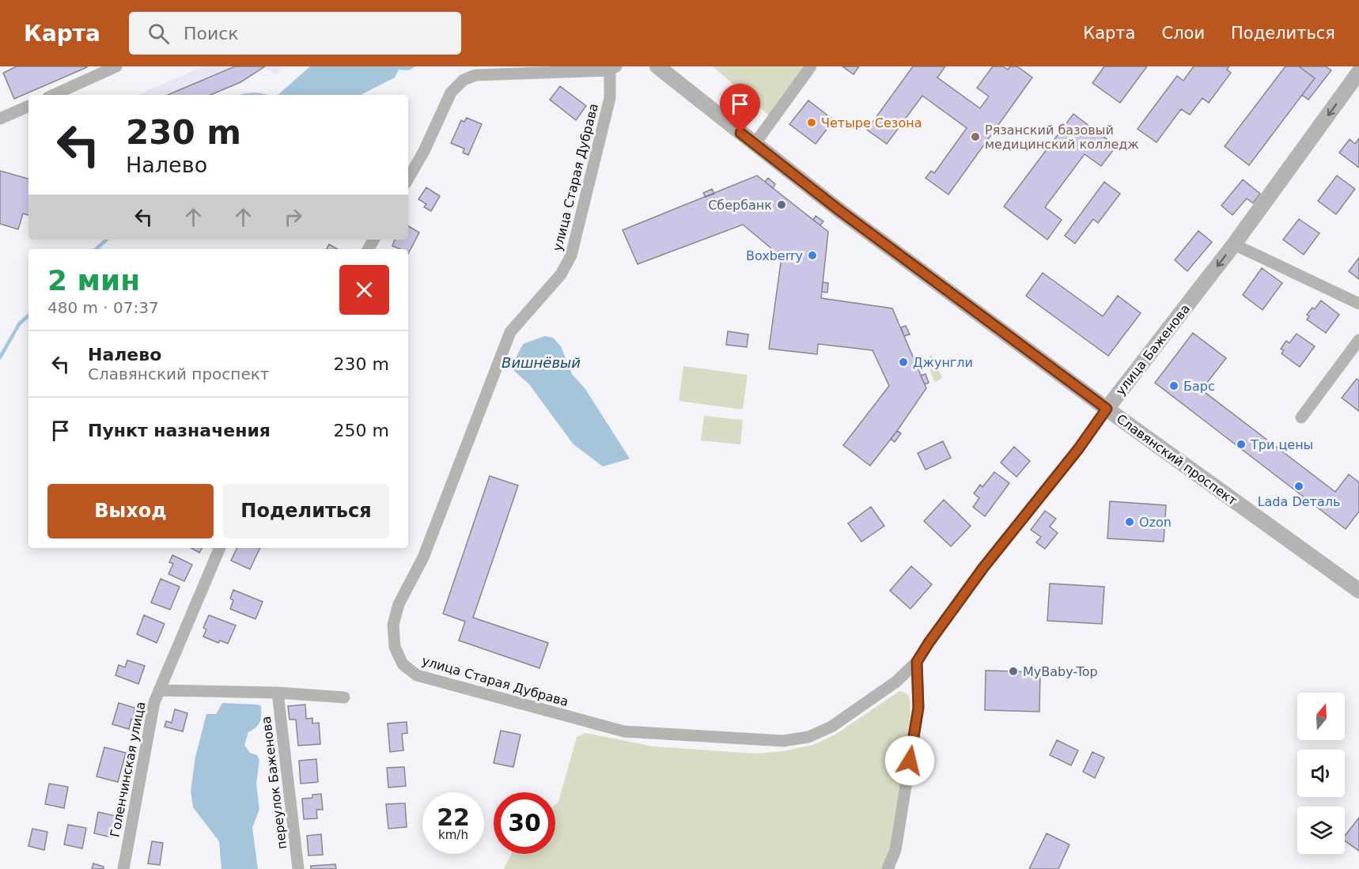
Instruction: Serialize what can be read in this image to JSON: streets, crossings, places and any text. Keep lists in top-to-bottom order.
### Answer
{
  "streets": {
    "street": [
      "улица Старая Дубрава",
      "улица Баженова",
      "Славянский проспект",
      "Голенчинская улица",
      "переулок Баженова"
    ]
  },
  "crossings": [
    ["улица Старая Дубрава", "улица Баженова"],
    ["улица Баженова", "Славянский проспект"]
  ],
  "one_way": ["улица Баженова"],
  "water": ["Вишнёвый"],
  "places": [
    "Четыре Сезона",
    "Рязанский базовый медицинский колледж",
    "Сбербанк",
    "Boxberry",
    "Джунгли",
    "Барс",
    "Три цены",
    "Lada Dеталь",
    "Ozon",
    "MyBaby-Top"
  ],
  "north": "top",
  "page": {
    "header": "Карта",
    "search": "Поиск",
    "nav": ["Карта", "Слои", "Поделиться"],
    "turn": ["230 m", "Налево"],
    "heading": ["2 мин", "480 m · 07:37"],
    "list": [
      {
        "name": "Налево",
        "note": "Славянский проспект",
        "value": "230 m"
      },
      {
        "name": "Пункт назначения",
        "value": "250 m"
      }
    ],
    "buttons": ["Выход", "Поделиться"],
    "speed": "22 km/h",
    "limit": "30"
  }
}
